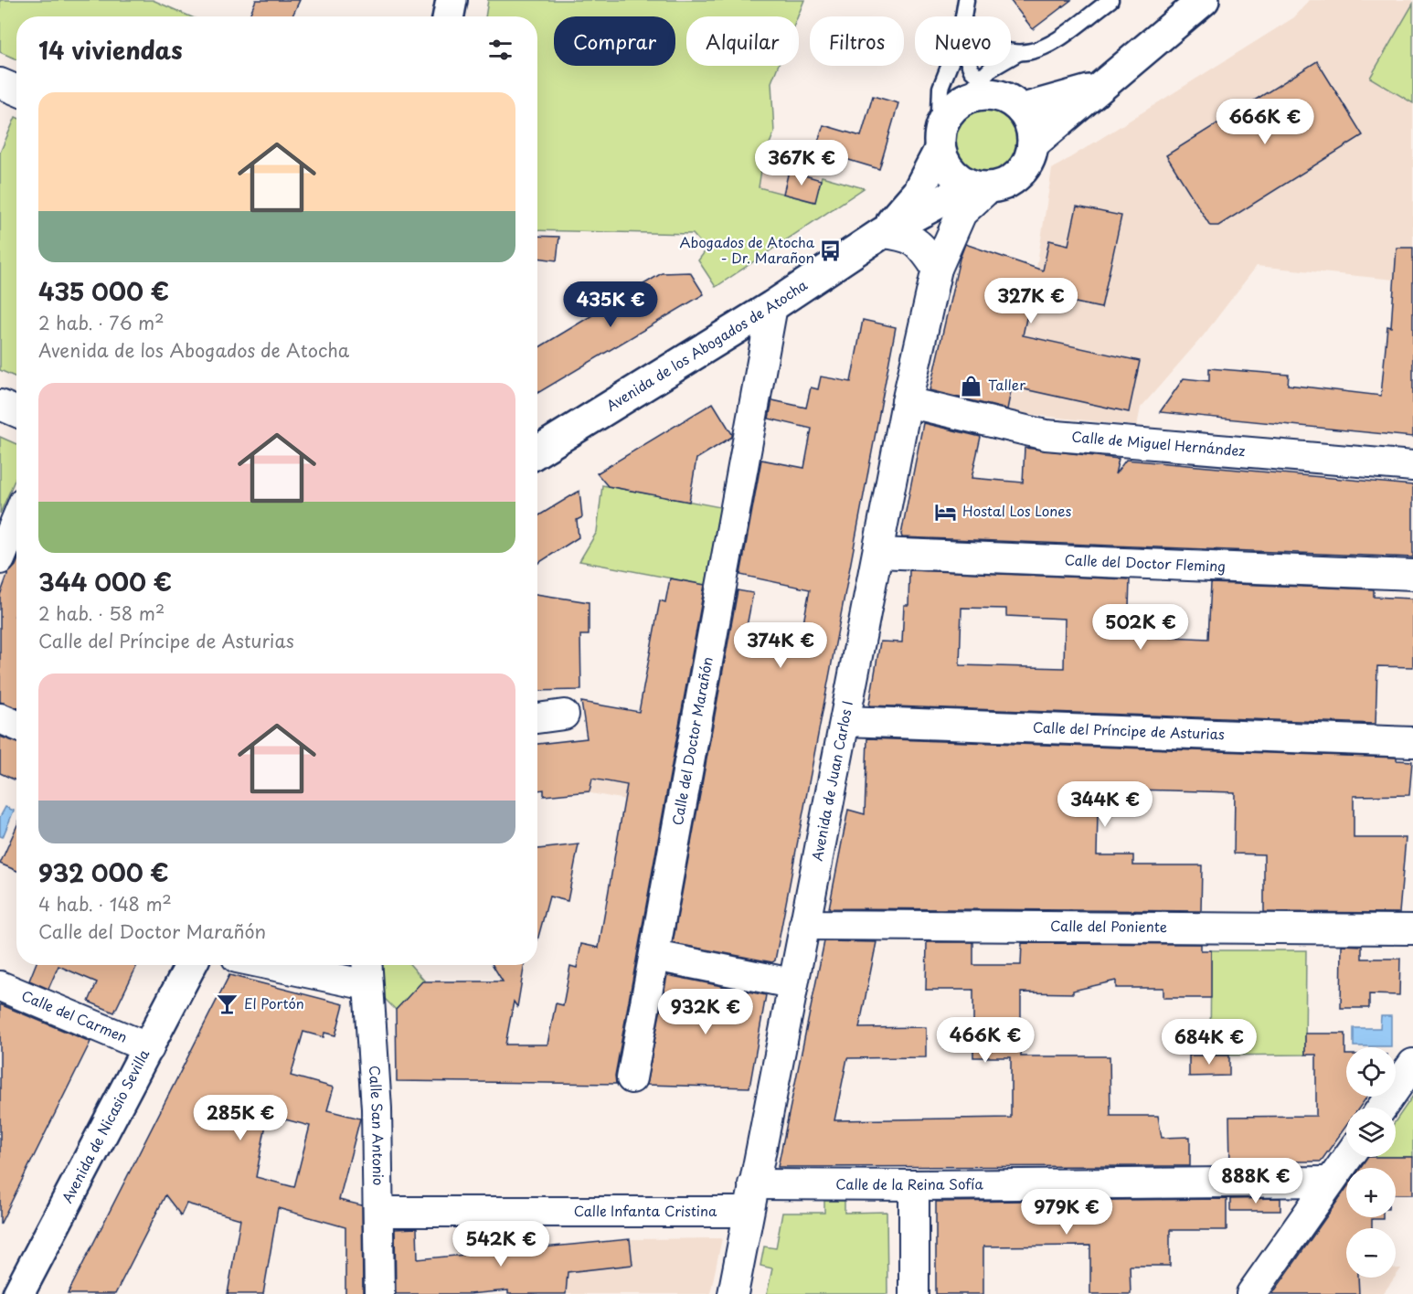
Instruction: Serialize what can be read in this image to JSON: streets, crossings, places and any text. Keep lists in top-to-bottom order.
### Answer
{
  "streets": {
    "main road": ["Avenida de los Abogados de Atocha", "Avenida de Nicasio Sevilla"],
    "street": [
      "Calle de Miguel Hernández",
      "Calle del Doctor Fleming",
      "Calle del Príncipe de Asturias",
      "Calle del Doctor Marañón",
      "Avenida de Juan Carlos I",
      "Calle del Poniente",
      "Calle del Carmen",
      "Calle San Antonio",
      "Calle de la Reina Sofía",
      "Calle Infanta Cristina"
    ]
  },
  "crossings": [
    ["Avenida de los Abogados de Atocha", "Calle del Doctor Marañón"],
    ["Avenida de los Abogados de Atocha", "Avenida de Juan Carlos I"],
    ["Calle de Miguel Hernández", "Avenida de Juan Carlos I"],
    ["Calle del Doctor Fleming", "Avenida de Juan Carlos I"],
    ["Calle del Príncipe de Asturias", "Avenida de Juan Carlos I"],
    ["Avenida de Juan Carlos I", "Calle del Poniente"],
    ["Avenida de Juan Carlos I", "Calle de la Reina Sofía"],
    ["Avenida de Juan Carlos I", "Calle Infanta Cristina"],
    ["Calle del Carmen", "Avenida de Nicasio Sevilla"],
    ["Calle San Antonio", "Calle Infanta Cristina"]
  ],
  "places": {
    "bus stop": ["Abogados de Atocha - Dr. Marañon"],
    "shop": ["Taller"],
    "hotel": ["Hostal Los Lones"],
    "bar": ["El Portón"]
  },
  "page": {
    "chip": [
      "Comprar",
      "Alquilar",
      "Filtros",
      "Nuevo"
    ],
    "heading": "14 viviendas",
    "list": [
      {
        "name": "435 000 €",
        "note": "2 hab. · 76 m² · Avenida de los Abogados de Atocha"
      },
      {
        "name": "344 000 €",
        "note": "2 hab. · 58 m² · Calle del Príncipe de Asturias"
      },
      {
        "name": "932 000 €",
        "note": "4 hab. · 148 m² · Calle del Doctor Marañón"
      }
    ],
    "price": [
      "666K €",
      "367K €",
      "327K €",
      "435K €",
      "502K €",
      "374K €",
      "344K €",
      "932K €",
      "466K €",
      "684K €",
      "285K €",
      "888K €",
      "979K €",
      "542K €"
    ],
    "map_buttons": ["+", "−"]
  }
}
